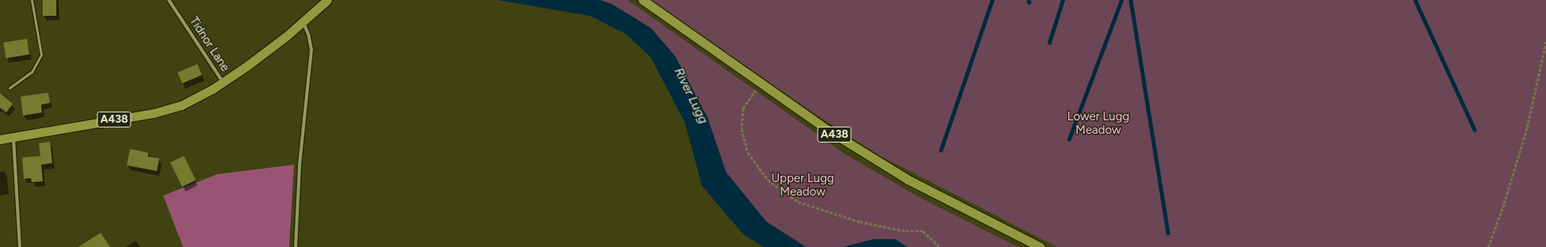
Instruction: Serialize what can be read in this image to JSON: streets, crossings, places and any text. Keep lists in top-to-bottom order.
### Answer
{
  "streets": {
    "highway": ["A438"],
    "street": ["Tidnor Lane"]
  },
  "crossings": [
    ["Tidnor Lane", "A438"]
  ],
  "water": ["River Lugg"],
  "parks": ["Lower Lugg Meadow", "Upper Lugg Meadow"]
}
